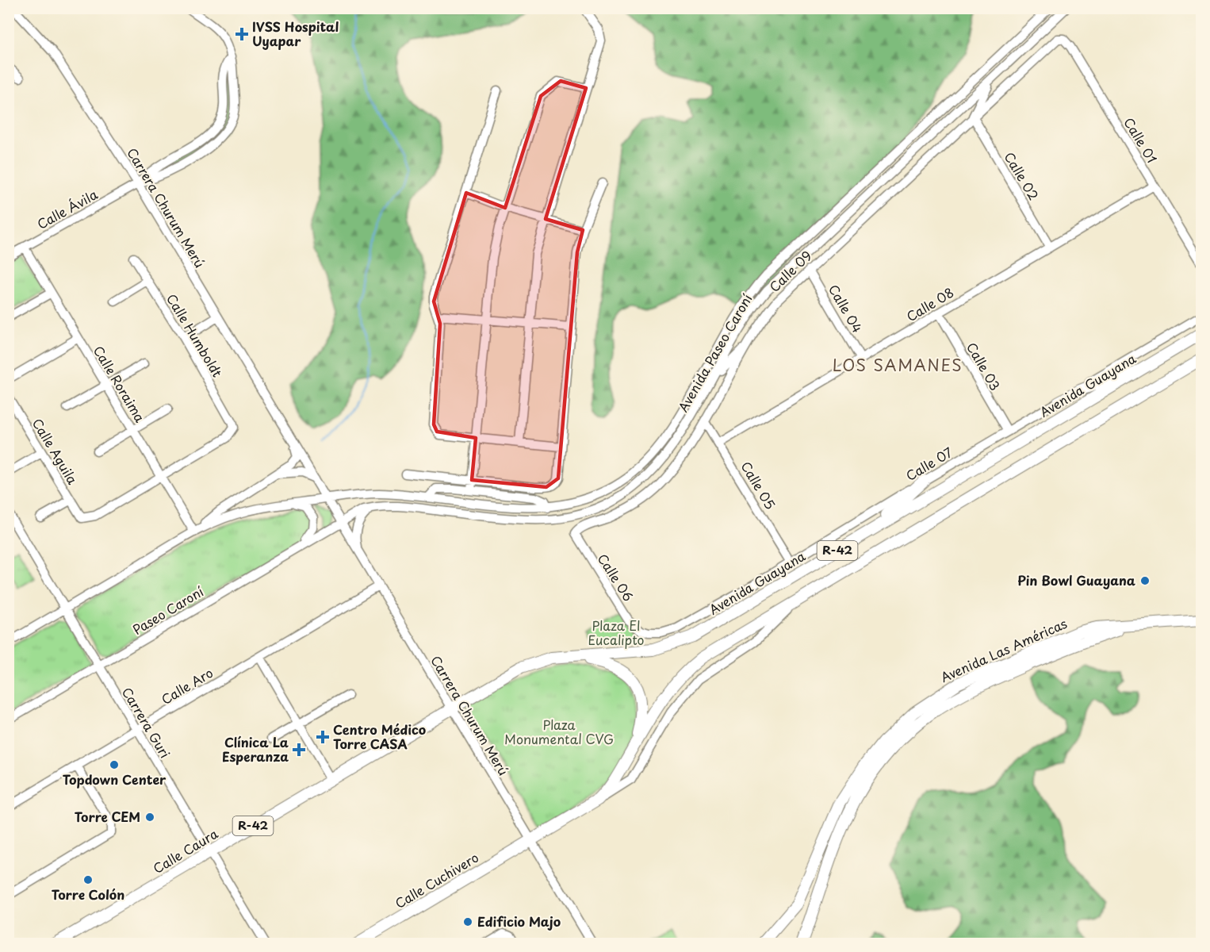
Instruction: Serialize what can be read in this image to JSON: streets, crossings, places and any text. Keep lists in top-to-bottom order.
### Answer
{
  "streets": {
    "main road": [
      "Avenida Guayana",
      "R-42",
      "Avenida Las Américas",
      "Calle Caura",
      "Calle Cuchivero"
    ],
    "street": [
      "Calle 01",
      "Calle 02",
      "Carrera Churum Merú",
      "Calle Ávila",
      "Calle 09",
      "Calle 08",
      "Calle 04",
      "Calle Humboldt",
      "Avenida Paseo Caroní",
      "Calle 03",
      "Calle Roraima",
      "Calle Aguila",
      "Calle 07",
      "Calle 05",
      "Calle 06",
      "Paseo Caroní",
      "Calle Aro",
      "Carrera Guri"
    ]
  },
  "crossings": [
    ["Calle 01", "Calle 09"],
    ["Calle 01", "Calle 08"],
    ["Calle 02", "Calle 09"],
    ["Calle 02", "Calle 08"],
    ["Carrera Churum Merú", "Calle Ávila"],
    ["Carrera Churum Merú", "Avenida Paseo Caroní"],
    ["Carrera Churum Merú", "Avenida Guayana"],
    ["Carrera Churum Merú", "R-42"],
    ["Carrera Churum Merú", "Paseo Caroní"],
    ["Carrera Churum Merú", "Calle Aro"],
    ["Carrera Churum Merú", "Calle Caura"],
    ["Carrera Churum Merú", "Calle Cuchivero"],
    ["Calle Ávila", "Calle Roraima"],
    ["Calle 09", "Calle 04"],
    ["Calle 09", "Calle 05"],
    ["Calle 09", "Calle 06"],
    ["Calle 08", "Calle 04"],
    ["Calle 08", "Calle 03"],
    ["Calle 08", "Calle 05"],
    ["Calle Humboldt", "Calle Roraima"],
    ["Calle Humboldt", "Calle Aguila"],
    ["Avenida Paseo Caroní", "Paseo Caroní"],
    ["Calle 03", "Calle 07"],
    ["Calle Roraima", "Calle Aguila"],
    ["Avenida Guayana", "Calle Caura"],
    ["Calle 07", "Calle 05"],
    ["Calle 07", "Calle 06"],
    ["R-42", "Calle Cuchivero"],
    ["Paseo Caroní", "Carrera Guri"],
    ["Calle Aro", "Carrera Guri"],
    ["Carrera Guri", "Calle Caura"]
  ],
  "districts": ["LOS SAMANES"],
  "parks": ["Plaza El Eucalipto", "Plaza Monumental CVG"],
  "places": {
    "health": ["IVSS Hospital Uyapar", "Centro Médico Torre CASA", "Clínica La Esperanza"],
    "other": [
      "Pin Bowl Guayana",
      "Topdown Center",
      "Torre CEM",
      "Torre Colón",
      "Edificio Majo"
    ]
  }
}
